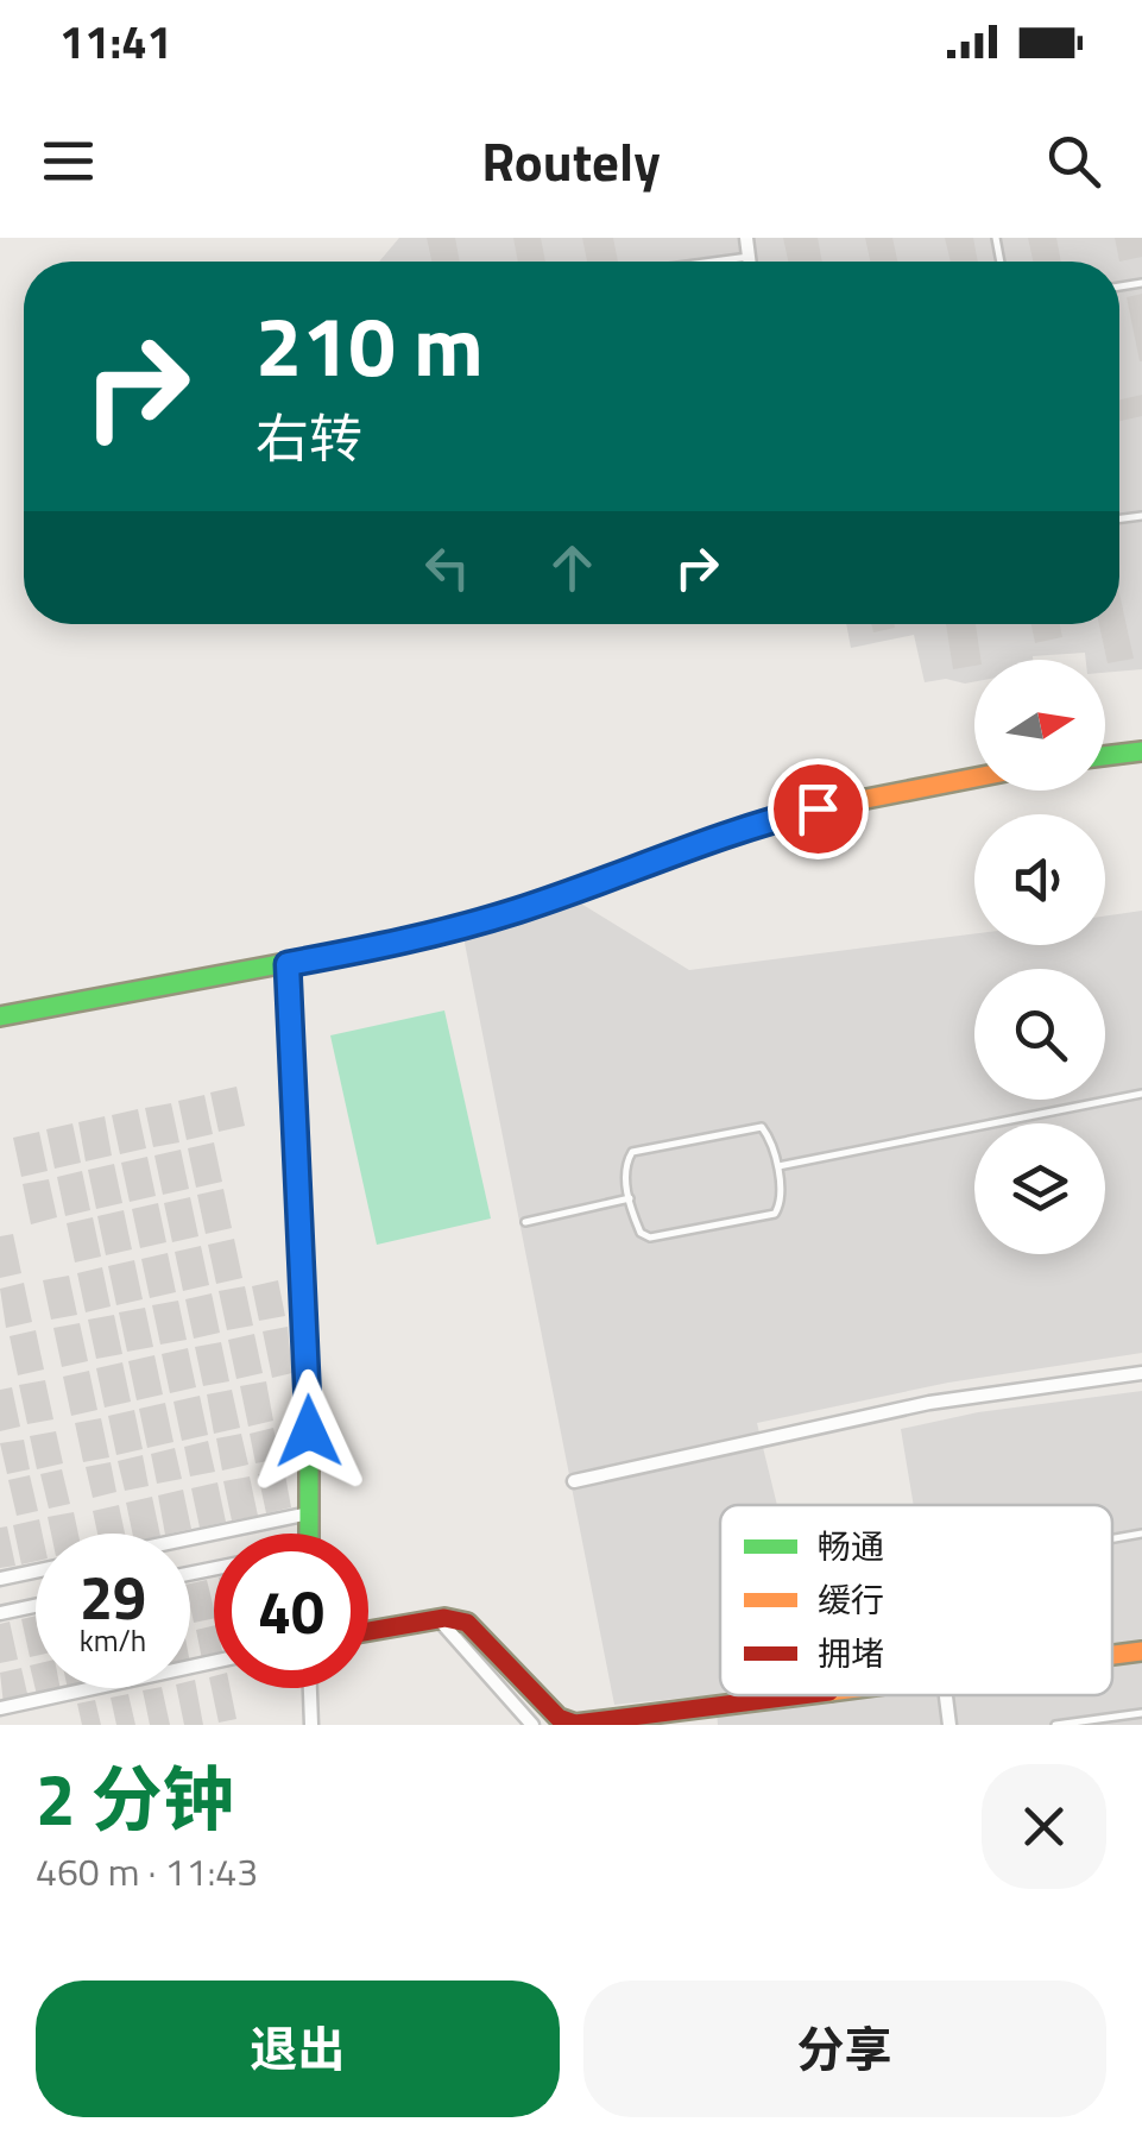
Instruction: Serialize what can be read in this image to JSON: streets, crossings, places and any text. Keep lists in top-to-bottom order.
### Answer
{
  "legend": ["畅通", "缓行", "拥堵"],
  "north": "right",
  "page": {
    "status": "11:41",
    "header": "Routely",
    "turn": ["210 m", "右转"],
    "speed": "29 km/h",
    "limit": "40",
    "heading": ["2 分钟", "460 m · 11:43"],
    "buttons": ["退出", "分享"]
  }
}
